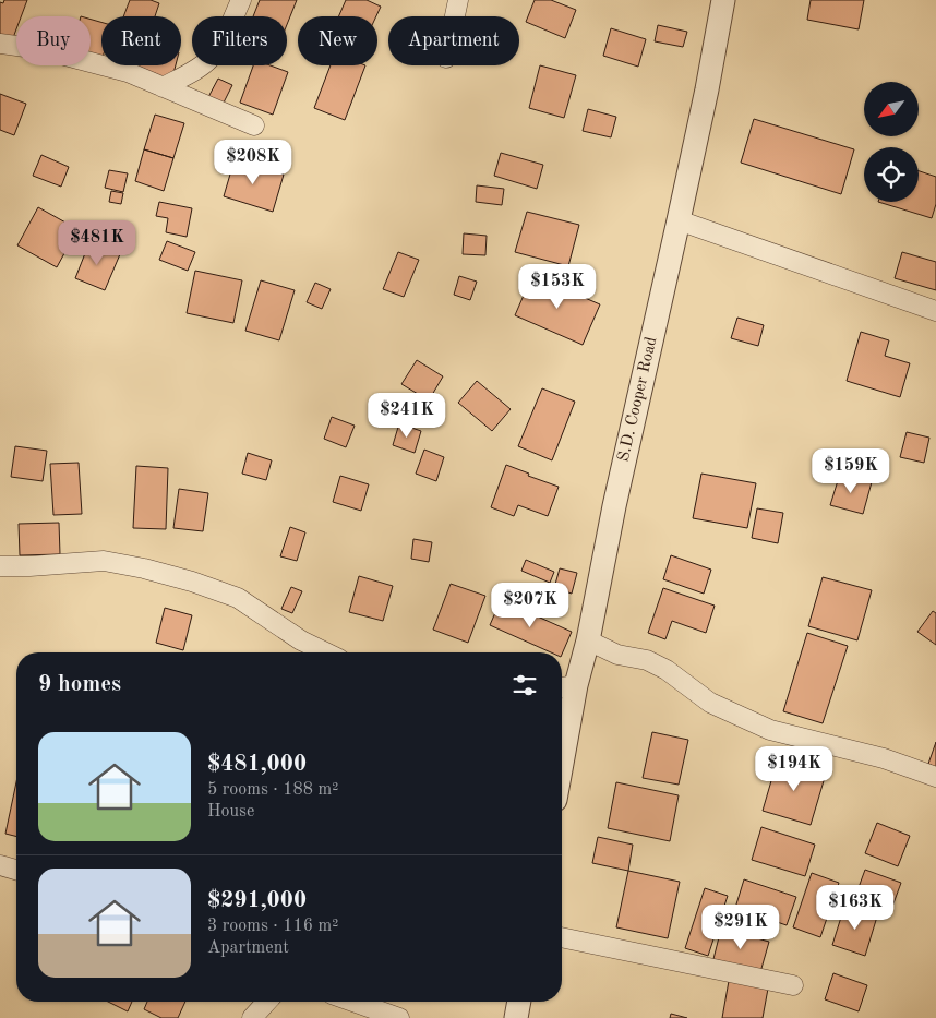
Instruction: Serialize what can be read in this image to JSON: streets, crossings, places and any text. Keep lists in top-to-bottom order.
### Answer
{
  "streets": {
    "street": ["S.D. Cooper Road"]
  },
  "north": "bottom left",
  "page": {
    "chip": [
      "Buy",
      "Rent",
      "Filters",
      "New",
      "Apartment"
    ],
    "price": [
      "$208K",
      "$481K",
      "$153K",
      "$241K",
      "$159K",
      "$207K",
      "$194K",
      "$163K",
      "$291K"
    ],
    "heading": "9 homes",
    "list": [
      {
        "name": "$481,000",
        "note": "5 rooms · 188 m² · House"
      },
      {
        "name": "$291,000",
        "note": "3 rooms · 116 m² · Apartment"
      }
    ]
  }
}
